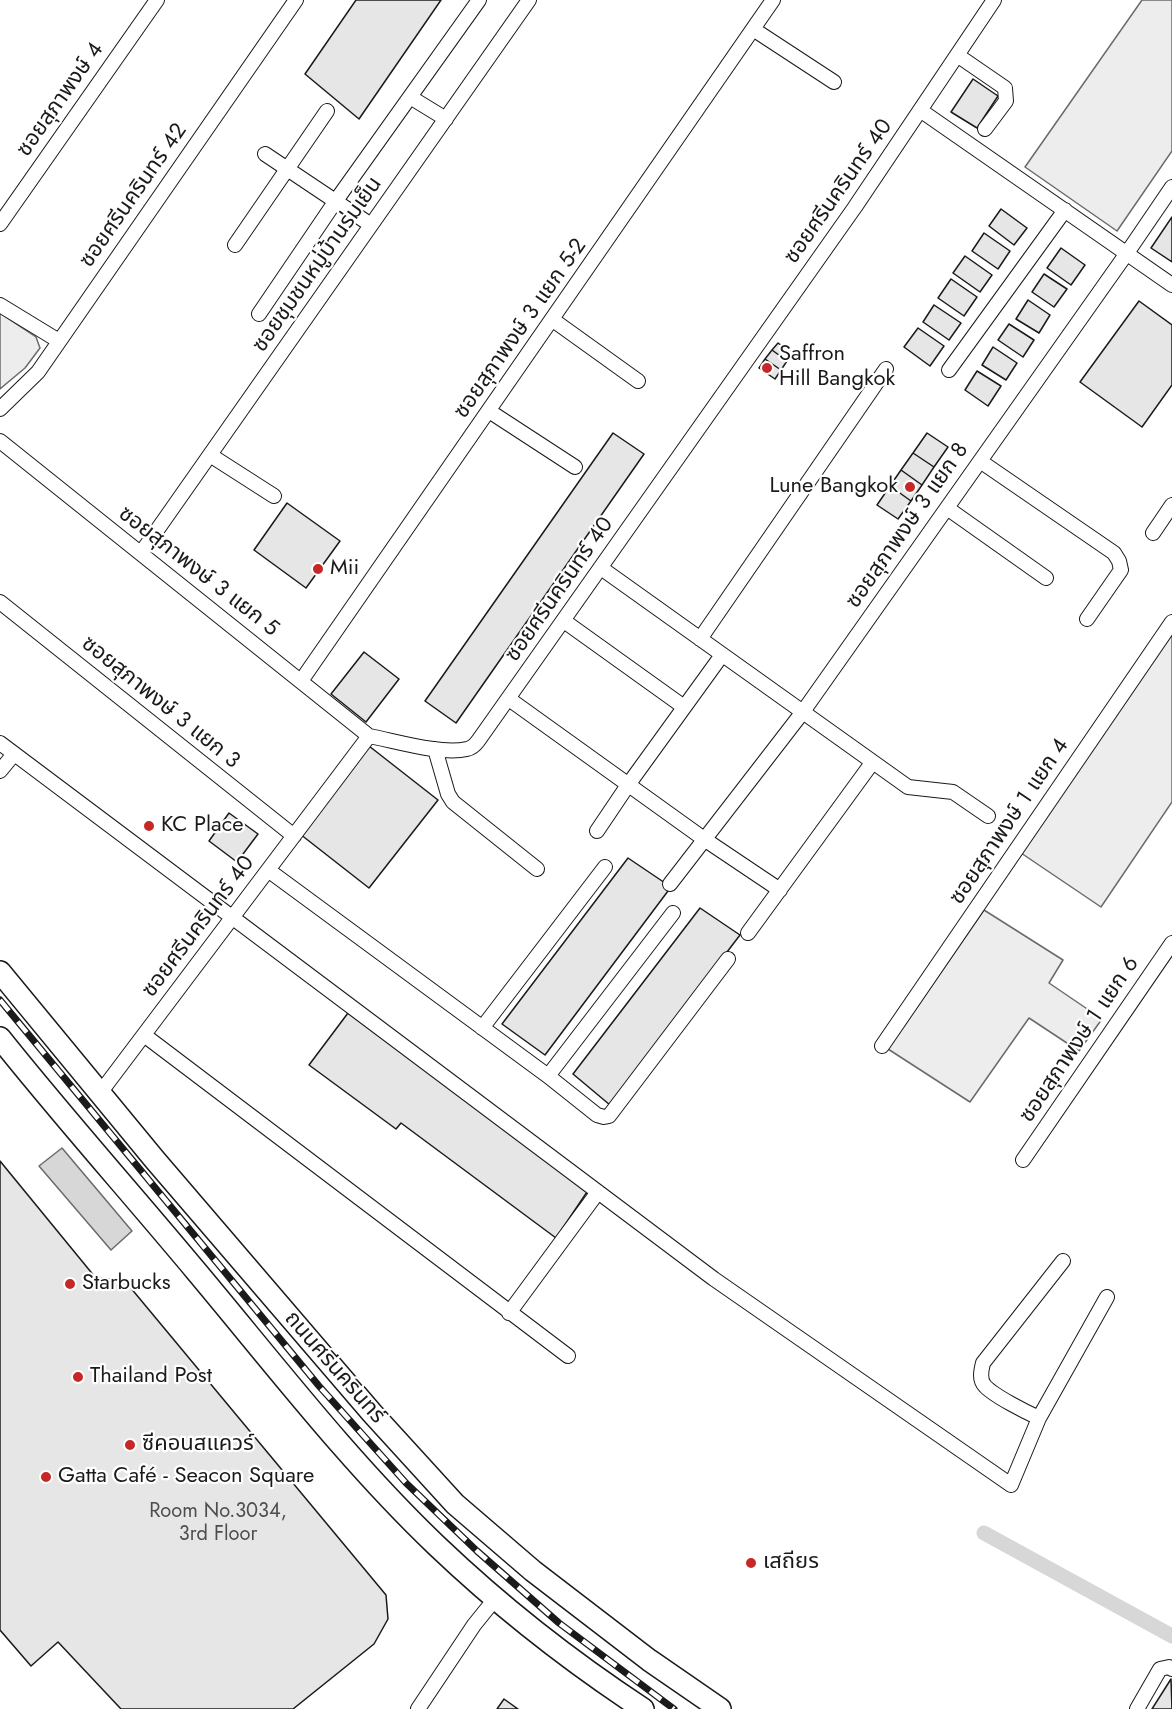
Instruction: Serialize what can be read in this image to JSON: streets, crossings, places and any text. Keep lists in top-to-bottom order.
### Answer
{
  "streets": {
    "main road": ["ถนนศรีนครินทร์"],
    "street": [
      "ซอยสุภาพงษ์ 4",
      "ซอยศรีนครินทร์ 40",
      "ซอยศรีนครินทร์ 42",
      "ซอยชุมชนหมู่บ้านร่มเย็น",
      "ซอยสุภาพงษ์ 3 แยก 5-2",
      "ซอยสุภาพงษ์ 3 แยก 8",
      "ซอยสุภาพงษ์ 3 แยก 5",
      "ซอยสุภาพงษ์ 3 แยก 3",
      "ซอยสุภาพงษ์ 1 แยก 4",
      "ซอยสุภาพงษ์ 1 แยก 6"
    ]
  },
  "crossings": [
    ["ซอยศรีนครินทร์ 40", "ซอยสุภาพงษ์ 3 แยก 5"],
    ["ซอยศรีนครินทร์ 40", "ซอยสุภาพงษ์ 3 แยก 3"],
    ["ซอยศรีนครินทร์ 40", "ถนนศรีนครินทร์"],
    ["ซอยชุมชนหมู่บ้านร่มเย็น", "ซอยสุภาพงษ์ 3 แยก 5"],
    ["ซอยสุภาพงษ์ 3 แยก 5-2", "ซอยสุภาพงษ์ 3 แยก 5"]
  ],
  "places": [
    "Saffron Hill Bangkok",
    "Lune Bangkok",
    "Mii",
    "KC Place",
    "Starbucks",
    "Thailand Post",
    "ซีคอนสแควร์",
    "Gatta Café - Seacon Square",
    "เสถียร"
  ],
  "house_numbers": ["Room No.3034, 3rd Floor"]
}
